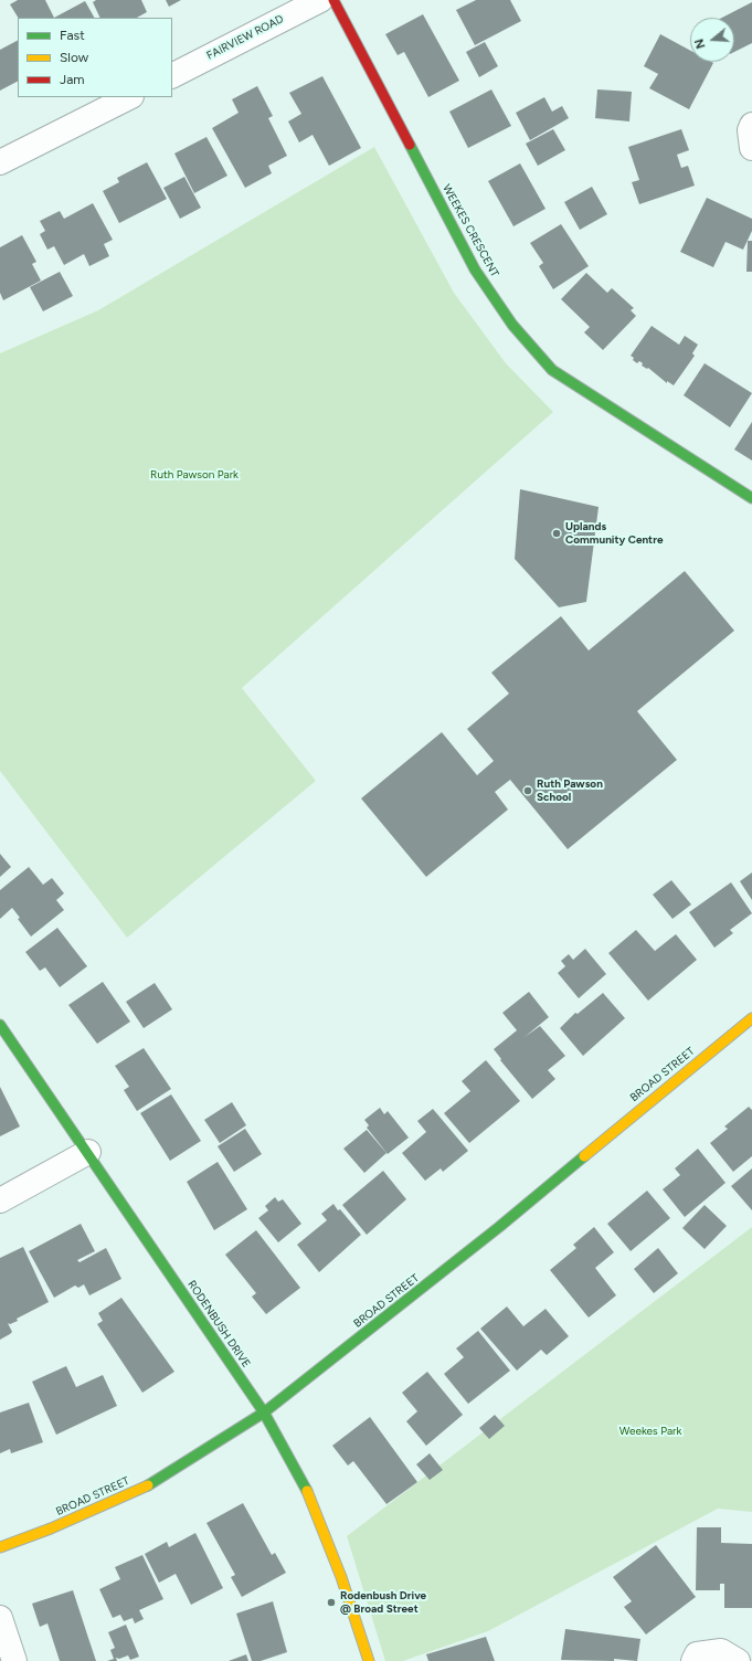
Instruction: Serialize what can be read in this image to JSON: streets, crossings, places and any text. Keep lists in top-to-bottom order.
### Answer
{
  "streets": {
    "street": [
      "FAIRVIEW ROAD",
      "WEEKES CRESCENT",
      "BROAD STREET",
      "RODENBUSH DRIVE"
    ]
  },
  "crossings": [
    ["BROAD STREET", "RODENBUSH DRIVE"]
  ],
  "parks": ["Ruth Pawson Park", "Weekes Park"],
  "places": ["Uplands Community Centre", "Ruth Pawson School", "Rodenbush Drive @ Broad Street"],
  "legend": ["Fast", "Slow", "Jam"],
  "north": "left"
}
